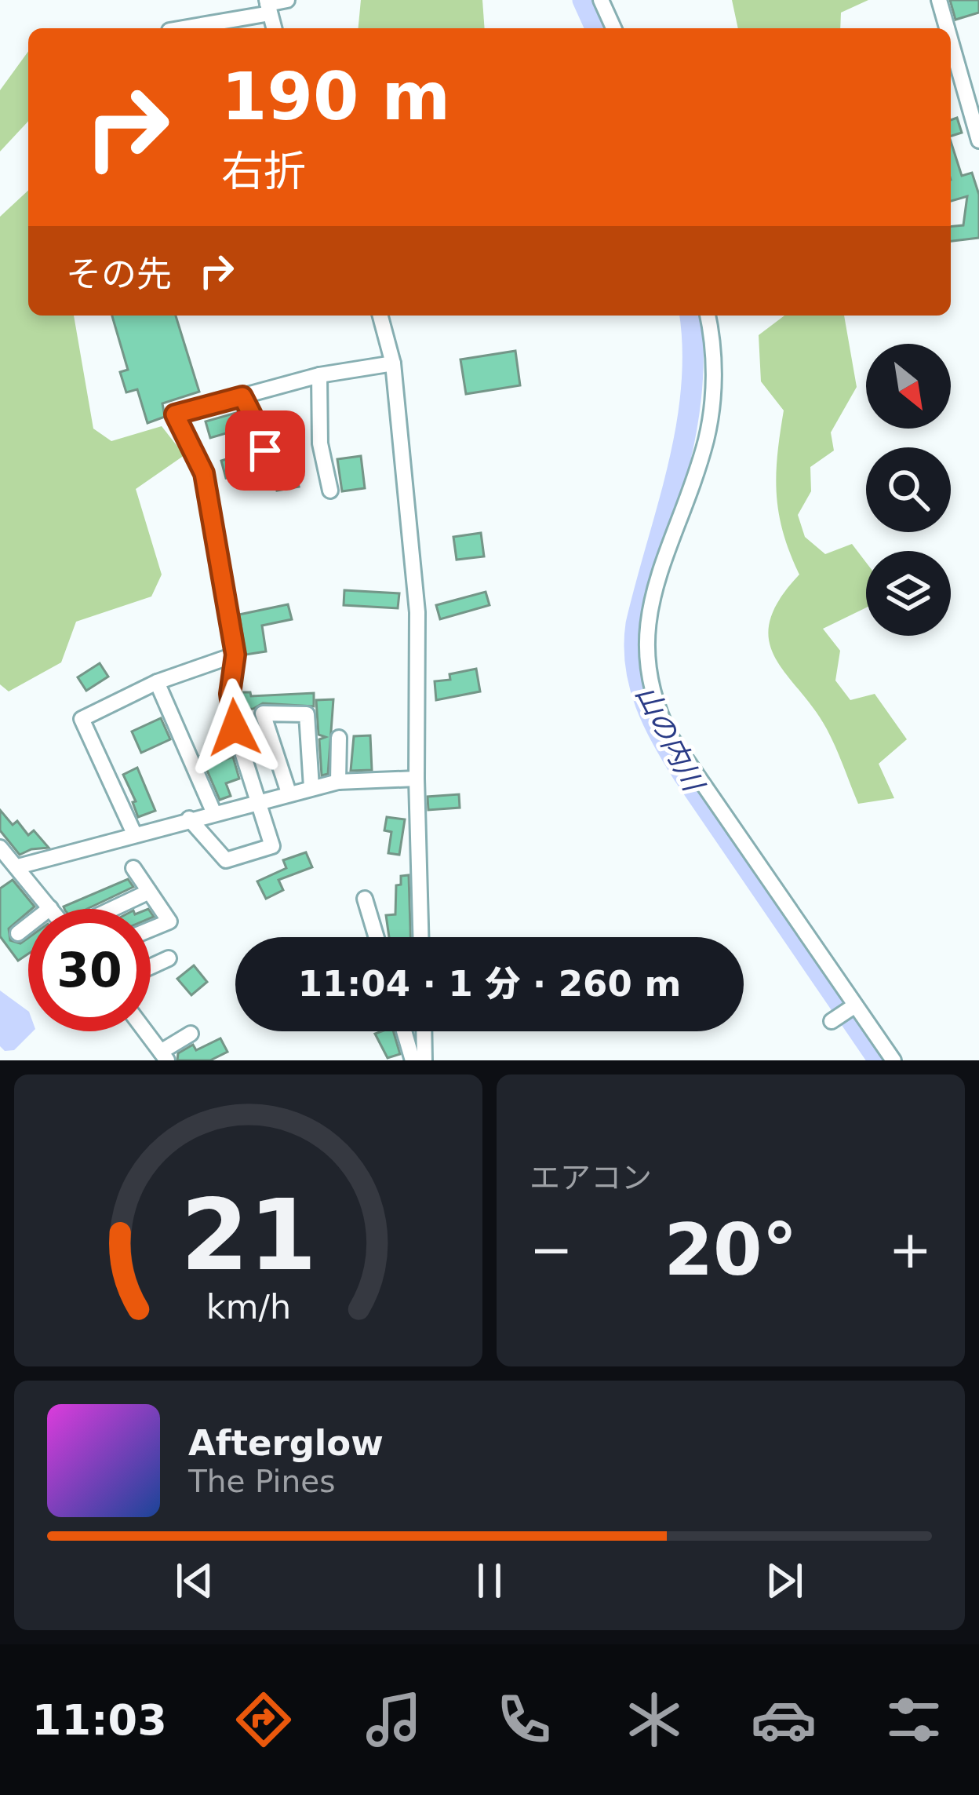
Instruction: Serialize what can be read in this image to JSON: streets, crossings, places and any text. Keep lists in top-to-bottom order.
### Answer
{
  "water": ["山の内川"],
  "north": "bottom right",
  "page": {
    "turn": ["190 m", "右折"],
    "then": "その先",
    "limit": "30",
    "trip": "11:04 · 1 分 · 260 m",
    "tile": "エアコン",
    "heat": ["−", "20°", "+"],
    "song": ["Afterglow", "The Pines"],
    "tabs": "11:03",
    "gauge": ["21", "km/h"]
  }
}
